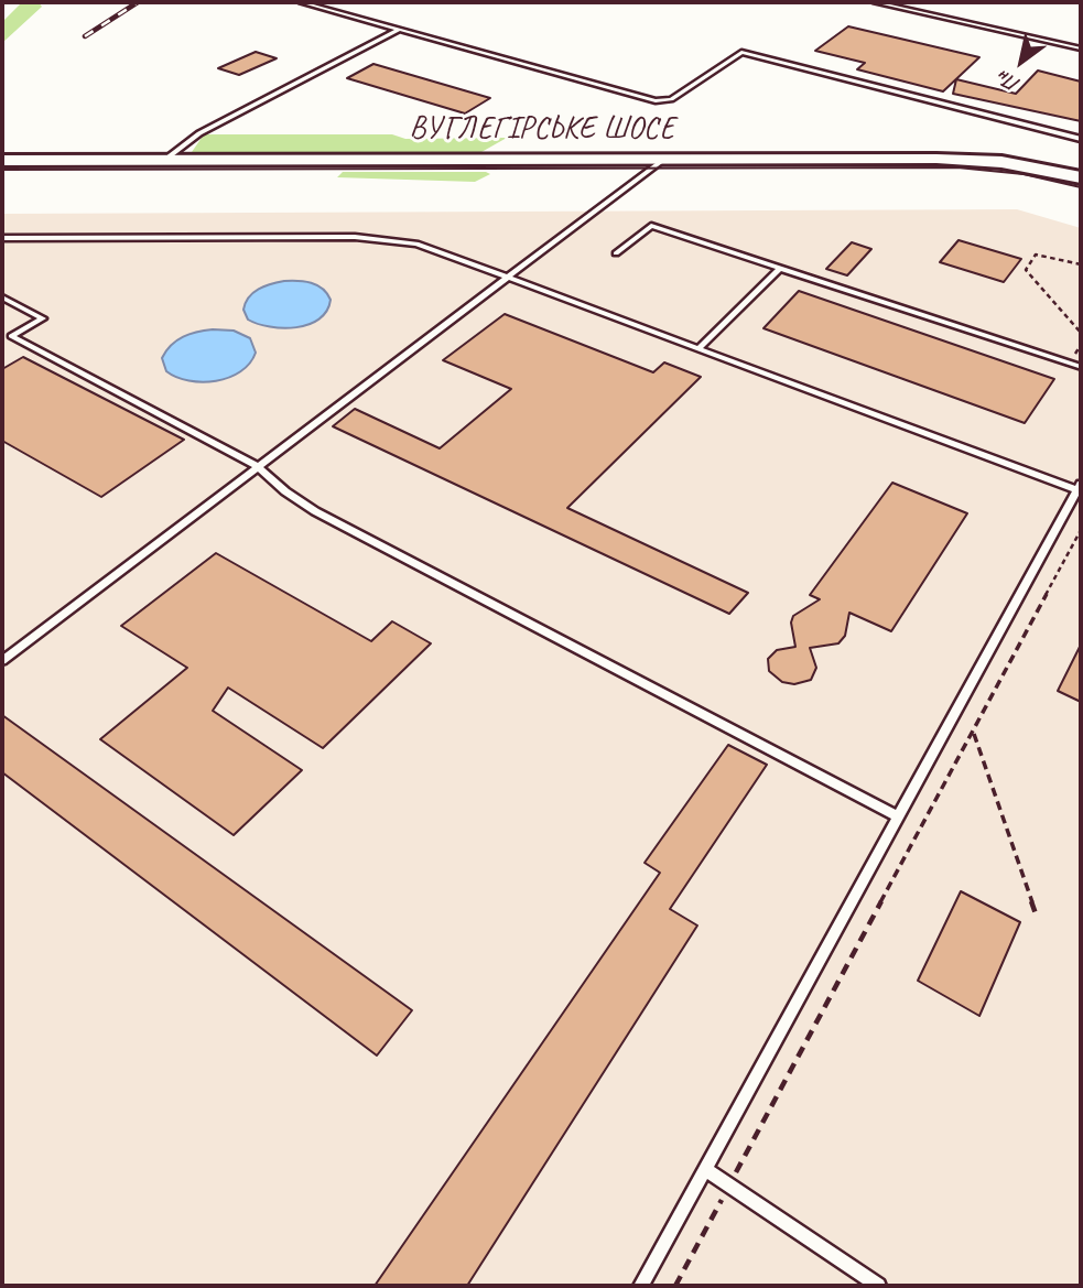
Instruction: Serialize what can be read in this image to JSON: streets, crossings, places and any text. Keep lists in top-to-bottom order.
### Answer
{
  "streets": {
    "street": ["ВУГЛЕГІРСЬКЕ ШОСЕ"]
  },
  "north": "bottom left"
}
